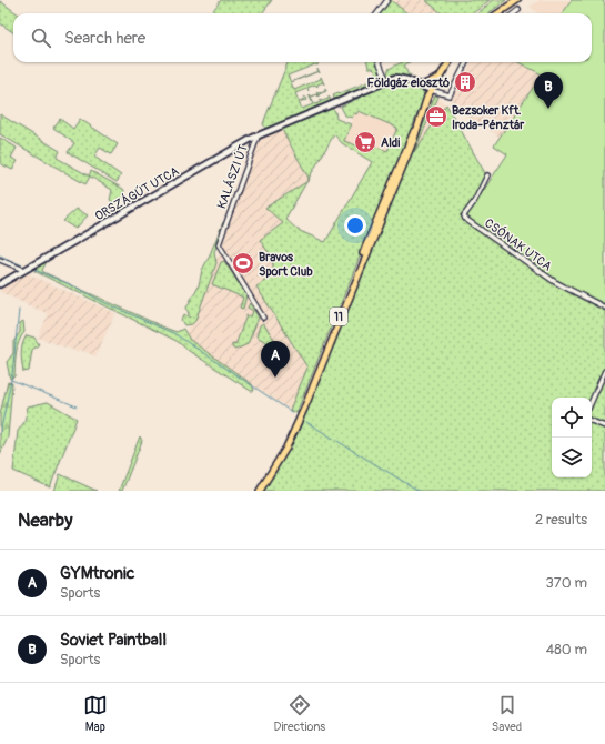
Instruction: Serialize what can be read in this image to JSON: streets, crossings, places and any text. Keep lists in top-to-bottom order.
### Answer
{
  "streets": {
    "main road": ["KALÁSZI ÚT", "ORSZÁGÚT UTCA", "11"],
    "street": ["CSÓNAK UTCA"]
  },
  "crossings": [
    ["KALÁSZI ÚT", "ORSZÁGÚT UTCA"],
    ["KALÁSZI ÚT", "11"]
  ],
  "places": {
    "building": ["Földgáz elosztó"],
    "office": ["Bezsoker Kft. Iroda-Pénztár"],
    "supermarket": ["Aldi"],
    "sports": ["Bravos Sport Club"]
  },
  "page": {
    "search": "Search here",
    "pins": ["B", "A"],
    "heading": ["Nearby", "2 results"],
    "list": [
      {
        "mark": "A",
        "name": "GYMtronic",
        "note": "Sports",
        "value": "370 m"
      },
      {
        "mark": "B",
        "name": "Soviet Paintball",
        "note": "Sports",
        "value": "480 m"
      }
    ],
    "nav": ["Map", "Directions", "Saved"]
  }
}
